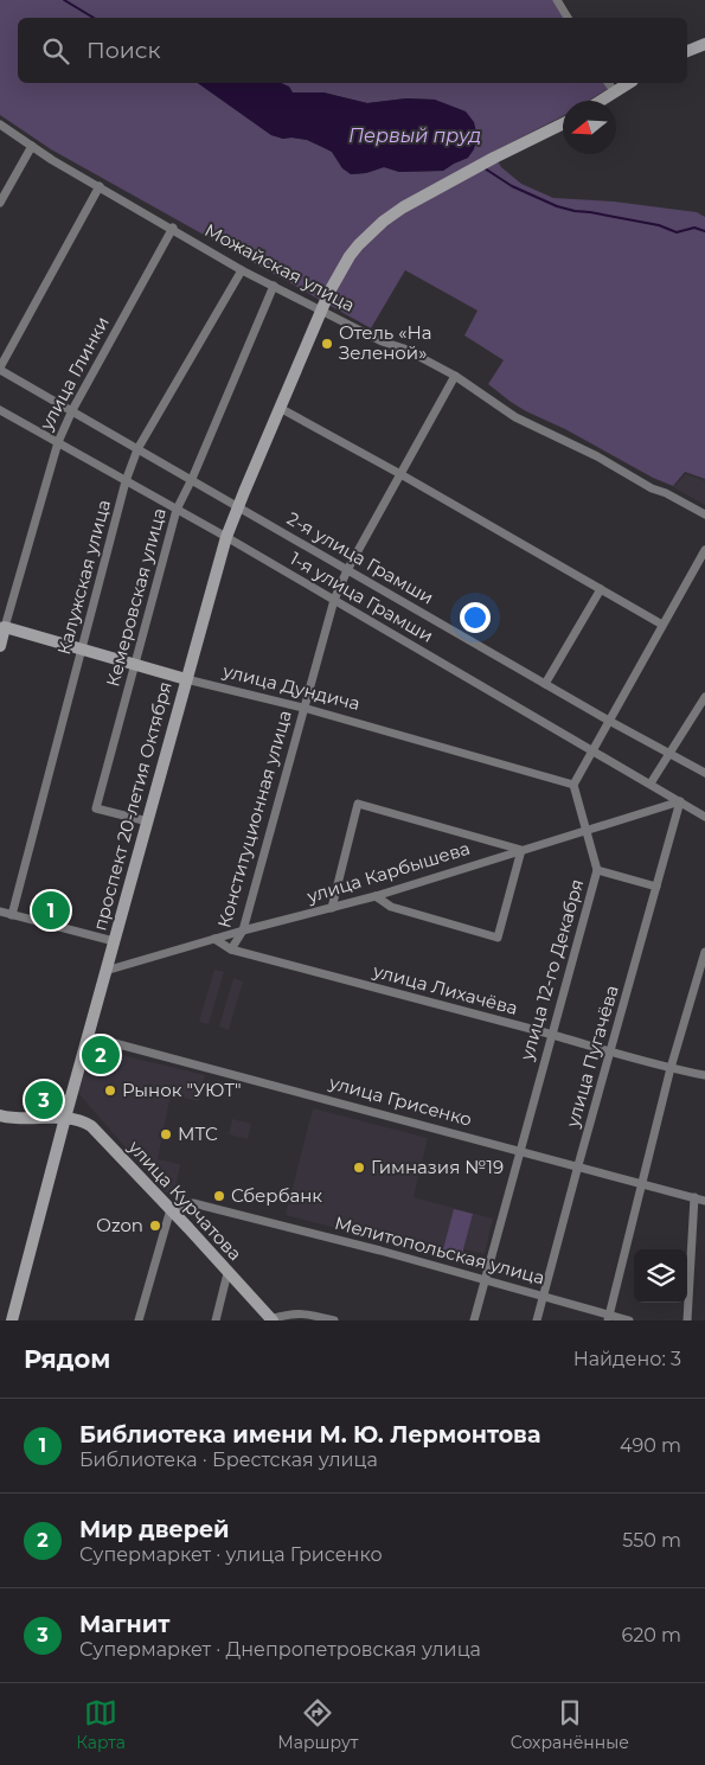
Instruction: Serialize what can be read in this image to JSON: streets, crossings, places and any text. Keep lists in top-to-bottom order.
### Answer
{
  "streets": {
    "street": [
      "Можайская улица",
      "улица Глинки",
      "2-я улица Грамши",
      "Калужская улица",
      "Кемеровская улица",
      "1-я улица Грамши",
      "улица Дундича",
      "проспект 20-летия Октября",
      "Конституционная улица",
      "улица Карбышева",
      "улица 12-го Декабря",
      "улица Лихачёва",
      "улица Пугачёва",
      "улица Грисенко",
      "улица Курчатова",
      "Мелитопольская улица"
    ]
  },
  "crossings": [
    ["Можайская улица", "улица Глинки"],
    ["Можайская улица", "Калужская улица"],
    ["Можайская улица", "Кемеровская улица"],
    ["Можайская улица", "проспект 20-летия Октября"],
    ["Можайская улица", "Конституционная улица"],
    ["улица Глинки", "2-я улица Грамши"],
    ["улица Глинки", "1-я улица Грамши"],
    ["улица Глинки", "улица Дундича"],
    ["2-я улица Грамши", "Калужская улица"],
    ["2-я улица Грамши", "Кемеровская улица"],
    ["2-я улица Грамши", "проспект 20-летия Октября"],
    ["2-я улица Грамши", "Конституционная улица"],
    ["Калужская улица", "1-я улица Грамши"],
    ["Калужская улица", "улица Дундича"],
    ["Кемеровская улица", "1-я улица Грамши"],
    ["Кемеровская улица", "улица Дундича"],
    ["Кемеровская улица", "проспект 20-летия Октября"],
    ["1-я улица Грамши", "проспект 20-летия Октября"],
    ["1-я улица Грамши", "Конституционная улица"],
    ["1-я улица Грамши", "улица Карбышева"],
    ["1-я улица Грамши", "улица Пугачёва"],
    ["улица Дундича", "проспект 20-летия Октября"],
    ["улица Дундича", "Конституционная улица"],
    ["улица Дундича", "улица 12-го Декабря"],
    ["проспект 20-летия Октября", "улица Карбышева"],
    ["проспект 20-летия Октября", "улица Грисенко"],
    ["проспект 20-летия Октября", "улица Курчатова"],
    ["Конституционная улица", "улица Карбышева"],
    ["Конституционная улица", "улица Лихачёва"],
    ["улица Карбышева", "улица 12-го Декабря"],
    ["улица Карбышева", "улица Лихачёва"],
    ["улица Карбышева", "улица Пугачёва"],
    ["улица 12-го Декабря", "улица Лихачёва"],
    ["улица 12-го Декабря", "улица Грисенко"],
    ["улица 12-го Декабря", "Мелитопольская улица"],
    ["улица Лихачёва", "улица Пугачёва"],
    ["улица Пугачёва", "улица Грисенко"],
    ["улица Пугачёва", "Мелитопольская улица"],
    ["улица Курчатова", "Мелитопольская улица"]
  ],
  "water": ["Первый пруд"],
  "places": [
    "Отель «На Зеленой»",
    "Рынок \"УЮТ\"",
    "МТС",
    "Гимназия №19",
    "Сбербанк",
    "Ozon"
  ],
  "north": "left",
  "page": {
    "search": "Поиск",
    "pins": ["1", "2", "3"],
    "heading": ["Рядом", "Найдено: 3"],
    "list": [
      {
        "mark": "1",
        "name": "Библиотека имени М. Ю. Лермонтова",
        "note": "Библиотека · Брестская улица",
        "value": "490 m"
      },
      {
        "mark": "2",
        "name": "Мир дверей",
        "note": "Супермаркет · улица Грисенко",
        "value": "550 m"
      },
      {
        "mark": "3",
        "name": "Магнит",
        "note": "Супермаркет · Днепропетровская улица",
        "value": "620 m"
      }
    ],
    "nav": ["Карта", "Маршрут", "Сохранённые"]
  }
}
